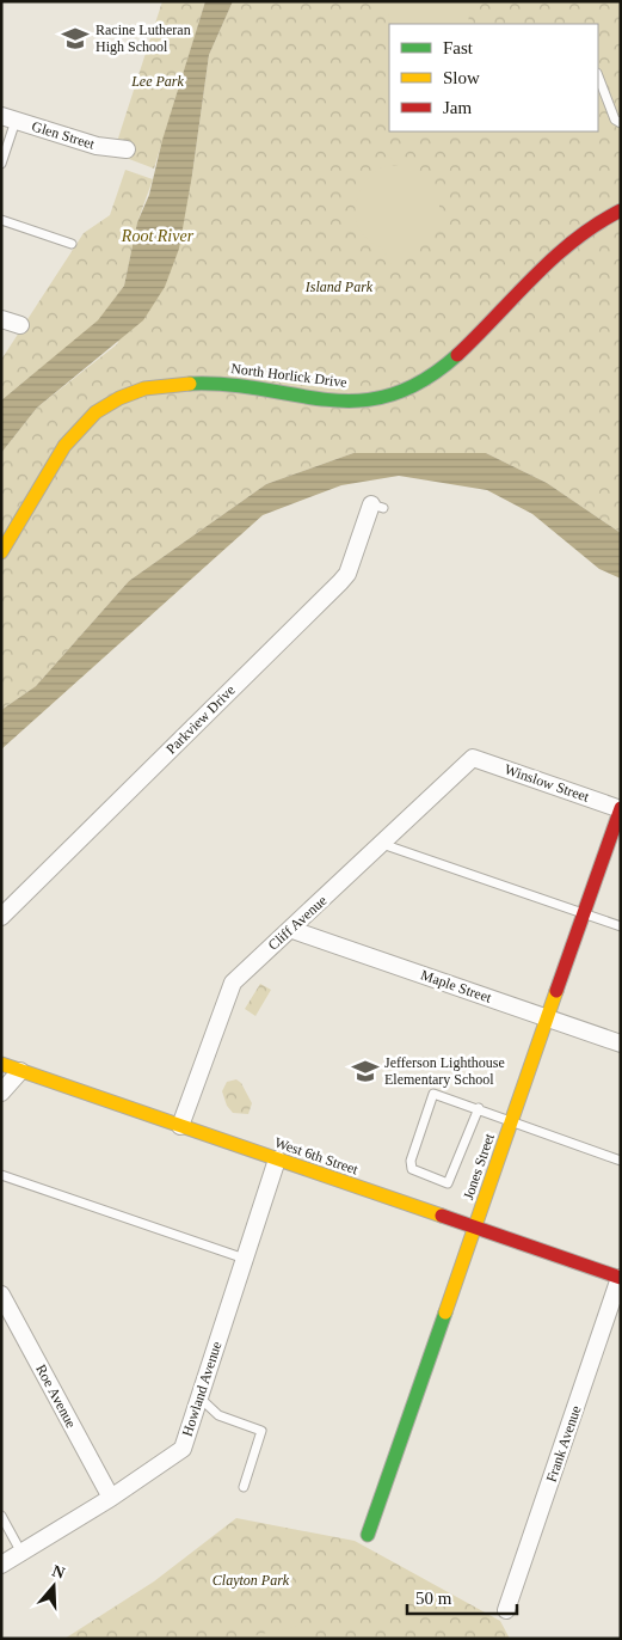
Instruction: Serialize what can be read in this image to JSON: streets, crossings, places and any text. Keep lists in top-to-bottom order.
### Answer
{
  "streets": {
    "street": [
      "Glen Street",
      "North Horlick Drive",
      "Parkview Drive",
      "Winslow Street",
      "Cliff Avenue",
      "Maple Street",
      "West 6th Street",
      "Jones Street",
      "Howland Avenue",
      "Roe Avenue",
      "Frank Avenue"
    ]
  },
  "crossings": [
    ["Winslow Street", "Cliff Avenue"],
    ["Winslow Street", "Jones Street"],
    ["Cliff Avenue", "Maple Street"],
    ["Cliff Avenue", "West 6th Street"],
    ["Maple Street", "Jones Street"],
    ["West 6th Street", "Jones Street"],
    ["West 6th Street", "Howland Avenue"],
    ["West 6th Street", "Frank Avenue"],
    ["Howland Avenue", "Roe Avenue"]
  ],
  "water": ["Root River"],
  "parks": ["Lee Park", "Island Park", "Clayton Park"],
  "places": {
    "school or university": ["Racine Lutheran High School", "Jefferson Lighthouse Elementary School"]
  },
  "legend": ["Fast", "Slow", "Jam"],
  "scale_bar": "50 m",
  "north": "top"
}
